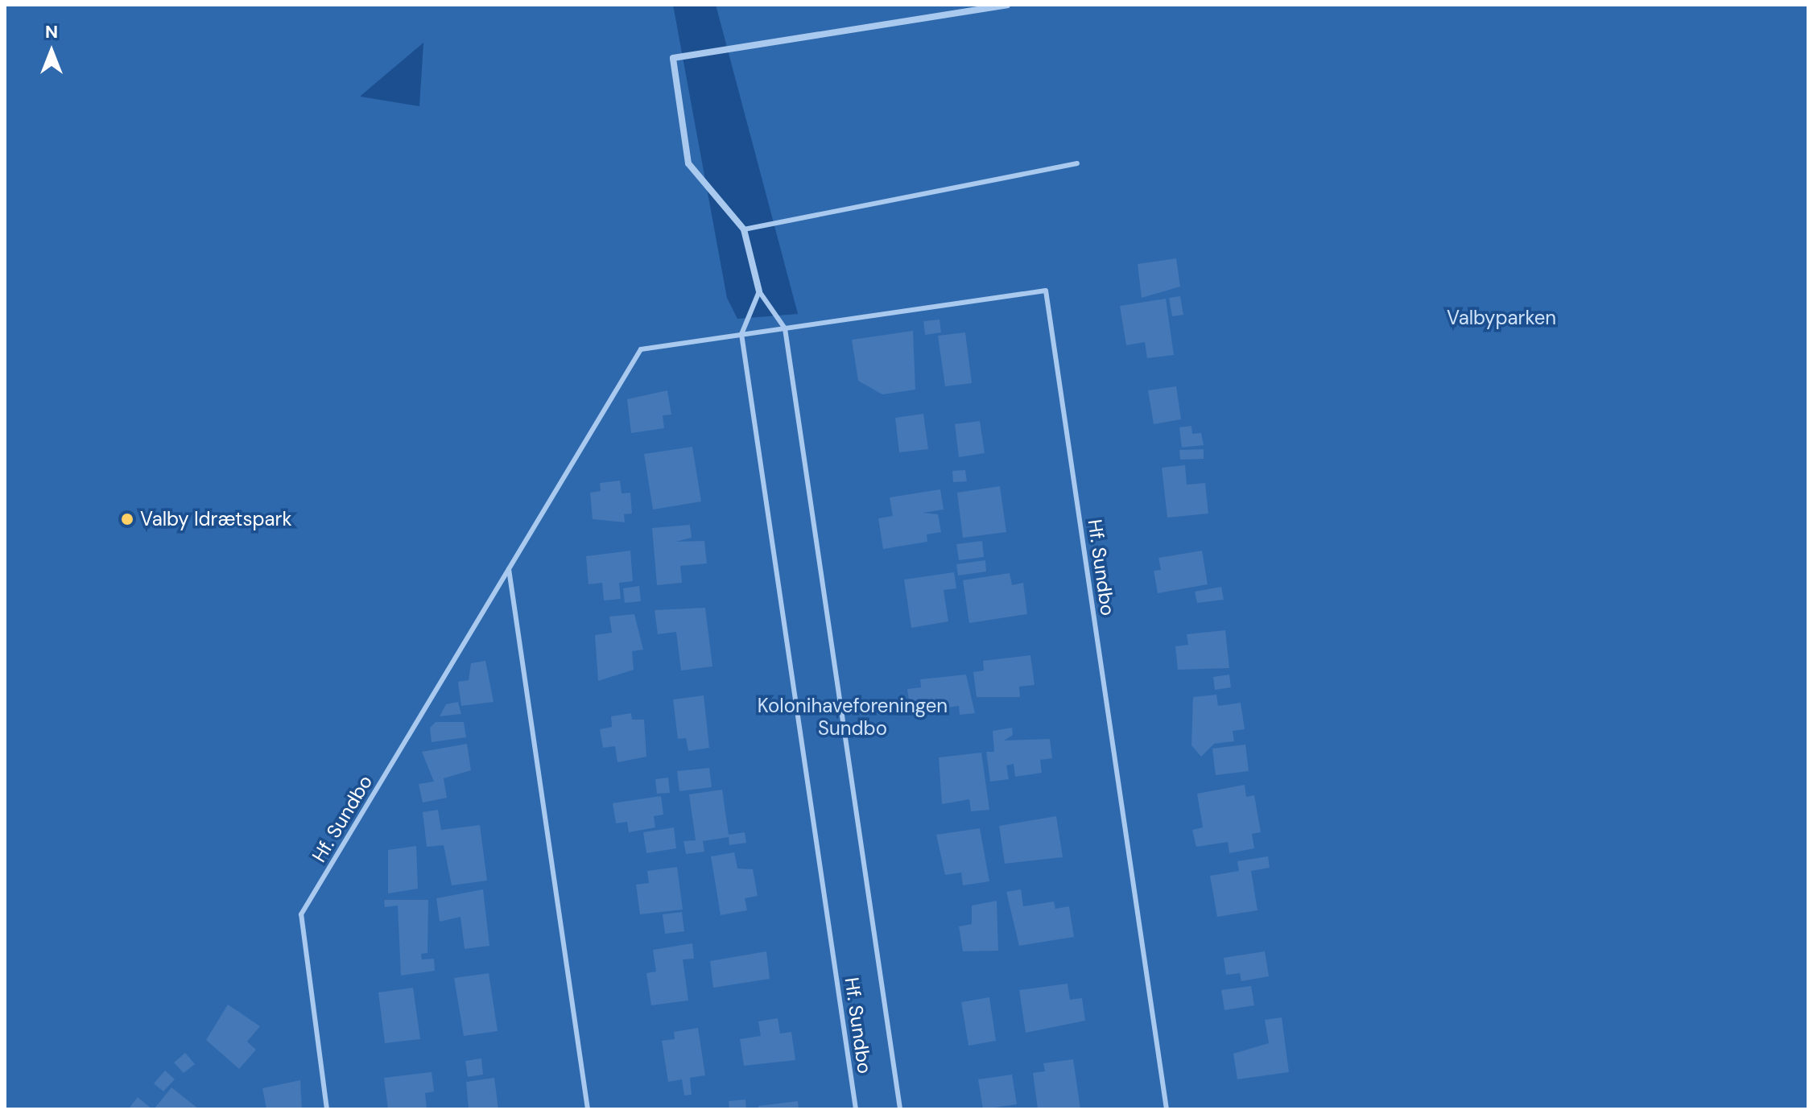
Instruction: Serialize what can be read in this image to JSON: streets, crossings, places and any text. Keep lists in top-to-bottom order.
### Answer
{
  "streets": {
    "lane": ["Hf. Sundbo"]
  },
  "parks": ["Valbyparken", "Kolonihaveforeningen Sundbo"],
  "places": ["Valby Idrætspark"],
  "north": "top"
}
